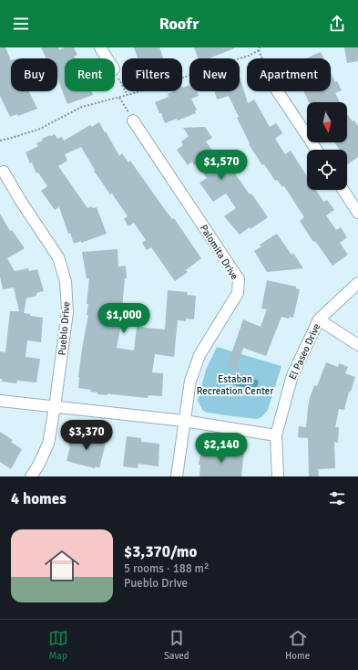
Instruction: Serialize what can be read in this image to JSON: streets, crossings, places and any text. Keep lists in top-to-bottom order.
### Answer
{
  "streets": {
    "street": ["Palomita Drive", "Pueblo Drive", "El Paseo Drive"]
  },
  "parks": ["Estaban Recreation Center"],
  "north": "bottom",
  "page": {
    "header": "Roofr",
    "chip": [
      "Buy",
      "Rent",
      "Filters",
      "New",
      "Apartment"
    ],
    "price": [
      "$1,570",
      "$1,000",
      "$3,370",
      "$2,140"
    ],
    "heading": "4 homes",
    "list": [
      {
        "name": "$3,370/mo",
        "note": "5 rooms · 188 m² · Pueblo Drive"
      }
    ],
    "tabs": ["Map", "Saved", "Home"]
  }
}
